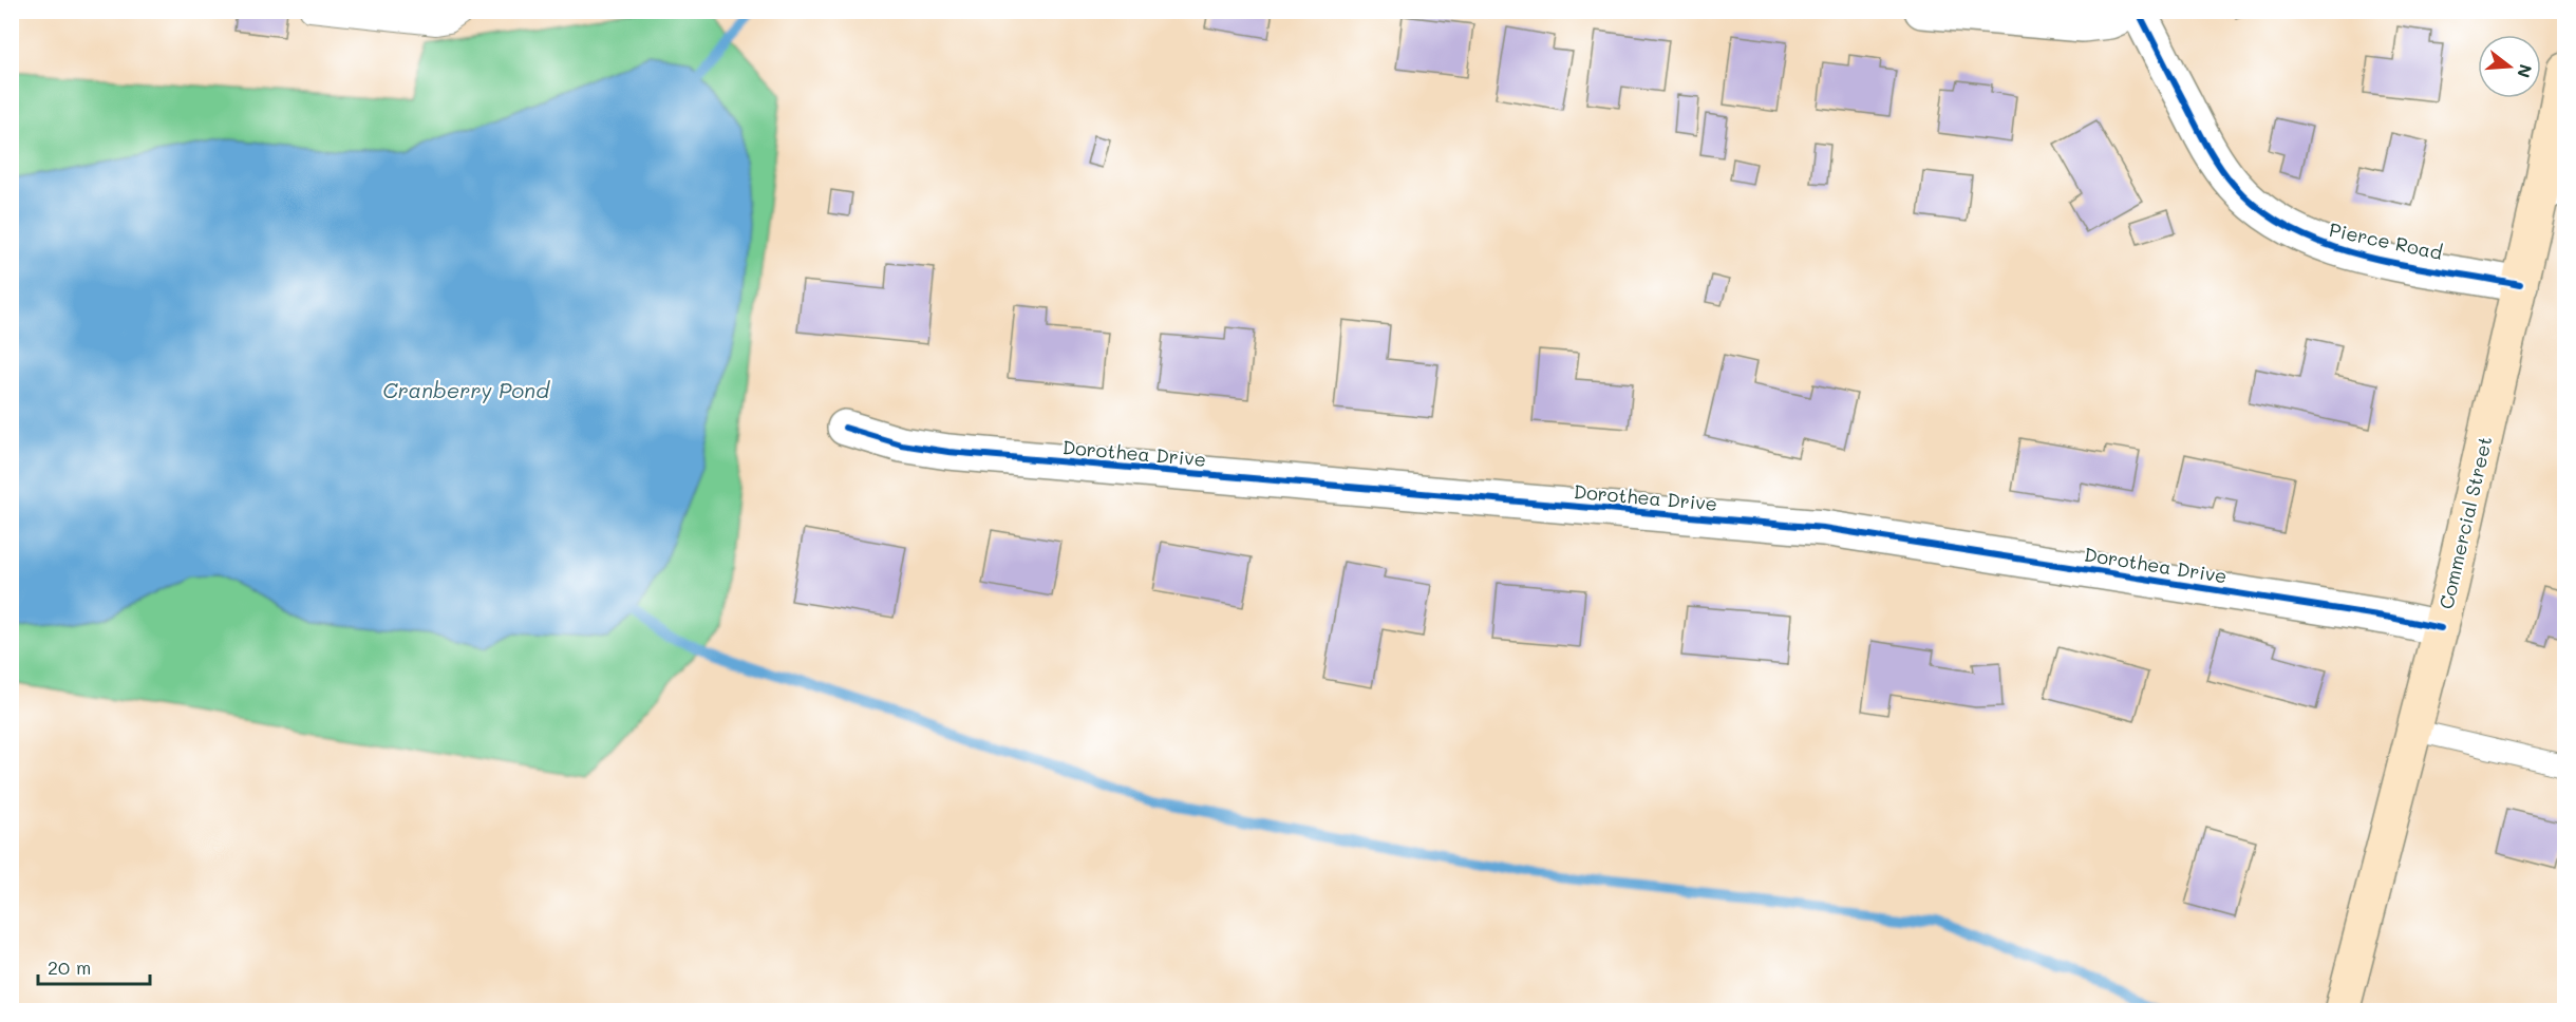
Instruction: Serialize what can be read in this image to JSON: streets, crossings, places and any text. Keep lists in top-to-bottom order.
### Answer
{
  "streets": {
    "main road": ["Commercial Street"],
    "street": ["Pierce Road", "Dorothea Drive"]
  },
  "crossings": [
    ["Pierce Road", "Commercial Street"],
    ["Dorothea Drive", "Commercial Street"]
  ],
  "water": ["Cranberry Pond"],
  "scale_bar": "20 m",
  "north": "right"
}
